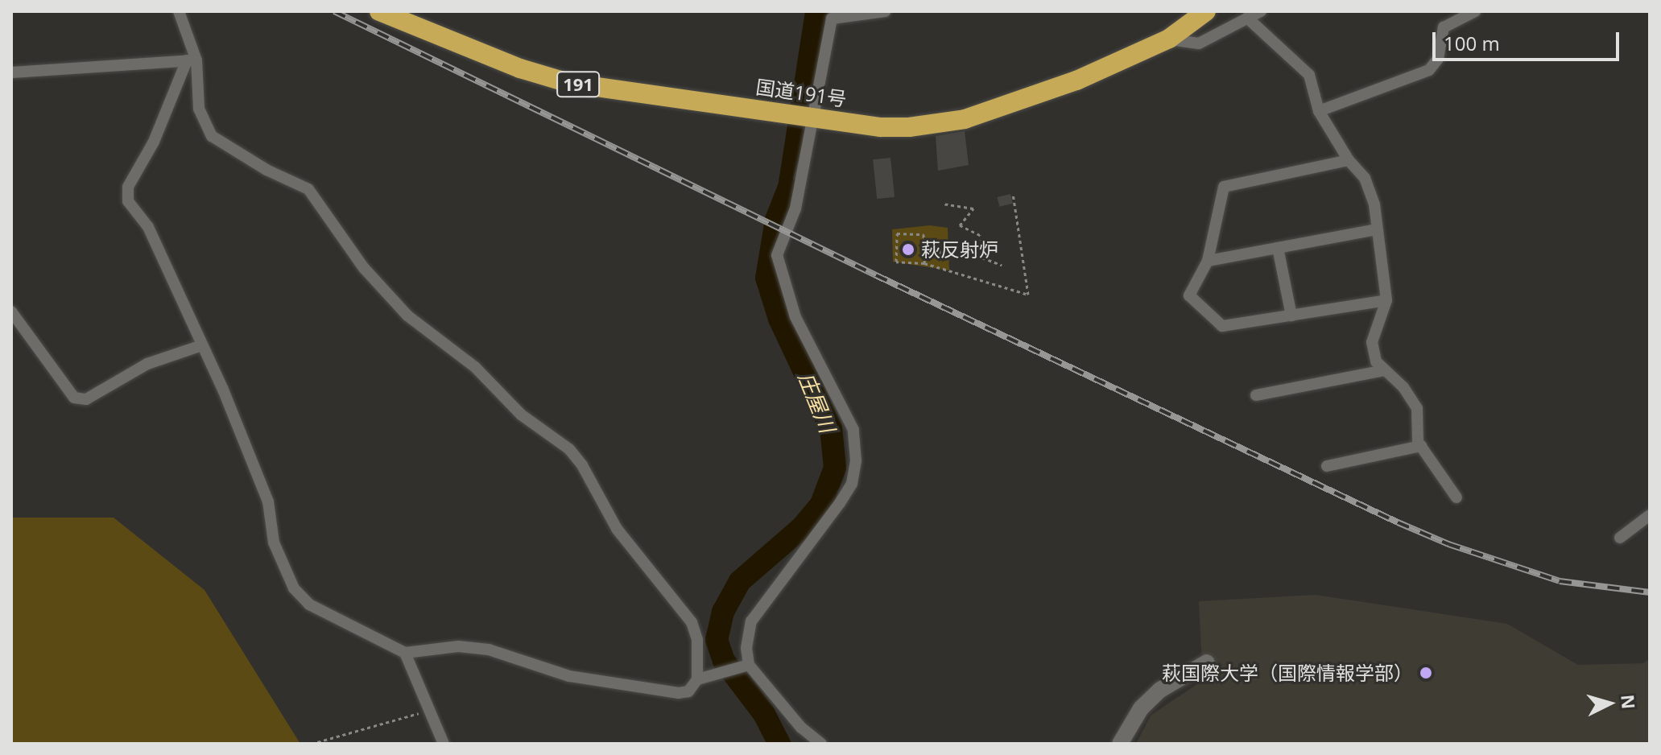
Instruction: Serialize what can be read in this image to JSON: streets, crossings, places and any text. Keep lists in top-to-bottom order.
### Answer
{
  "streets": {
    "highway": ["191", "国道191号"]
  },
  "water": ["庄屋川"],
  "places": ["萩反射炉", "萩国際大学（国際情報学部）"],
  "scale_bar": "100 m",
  "north": "right"
}
